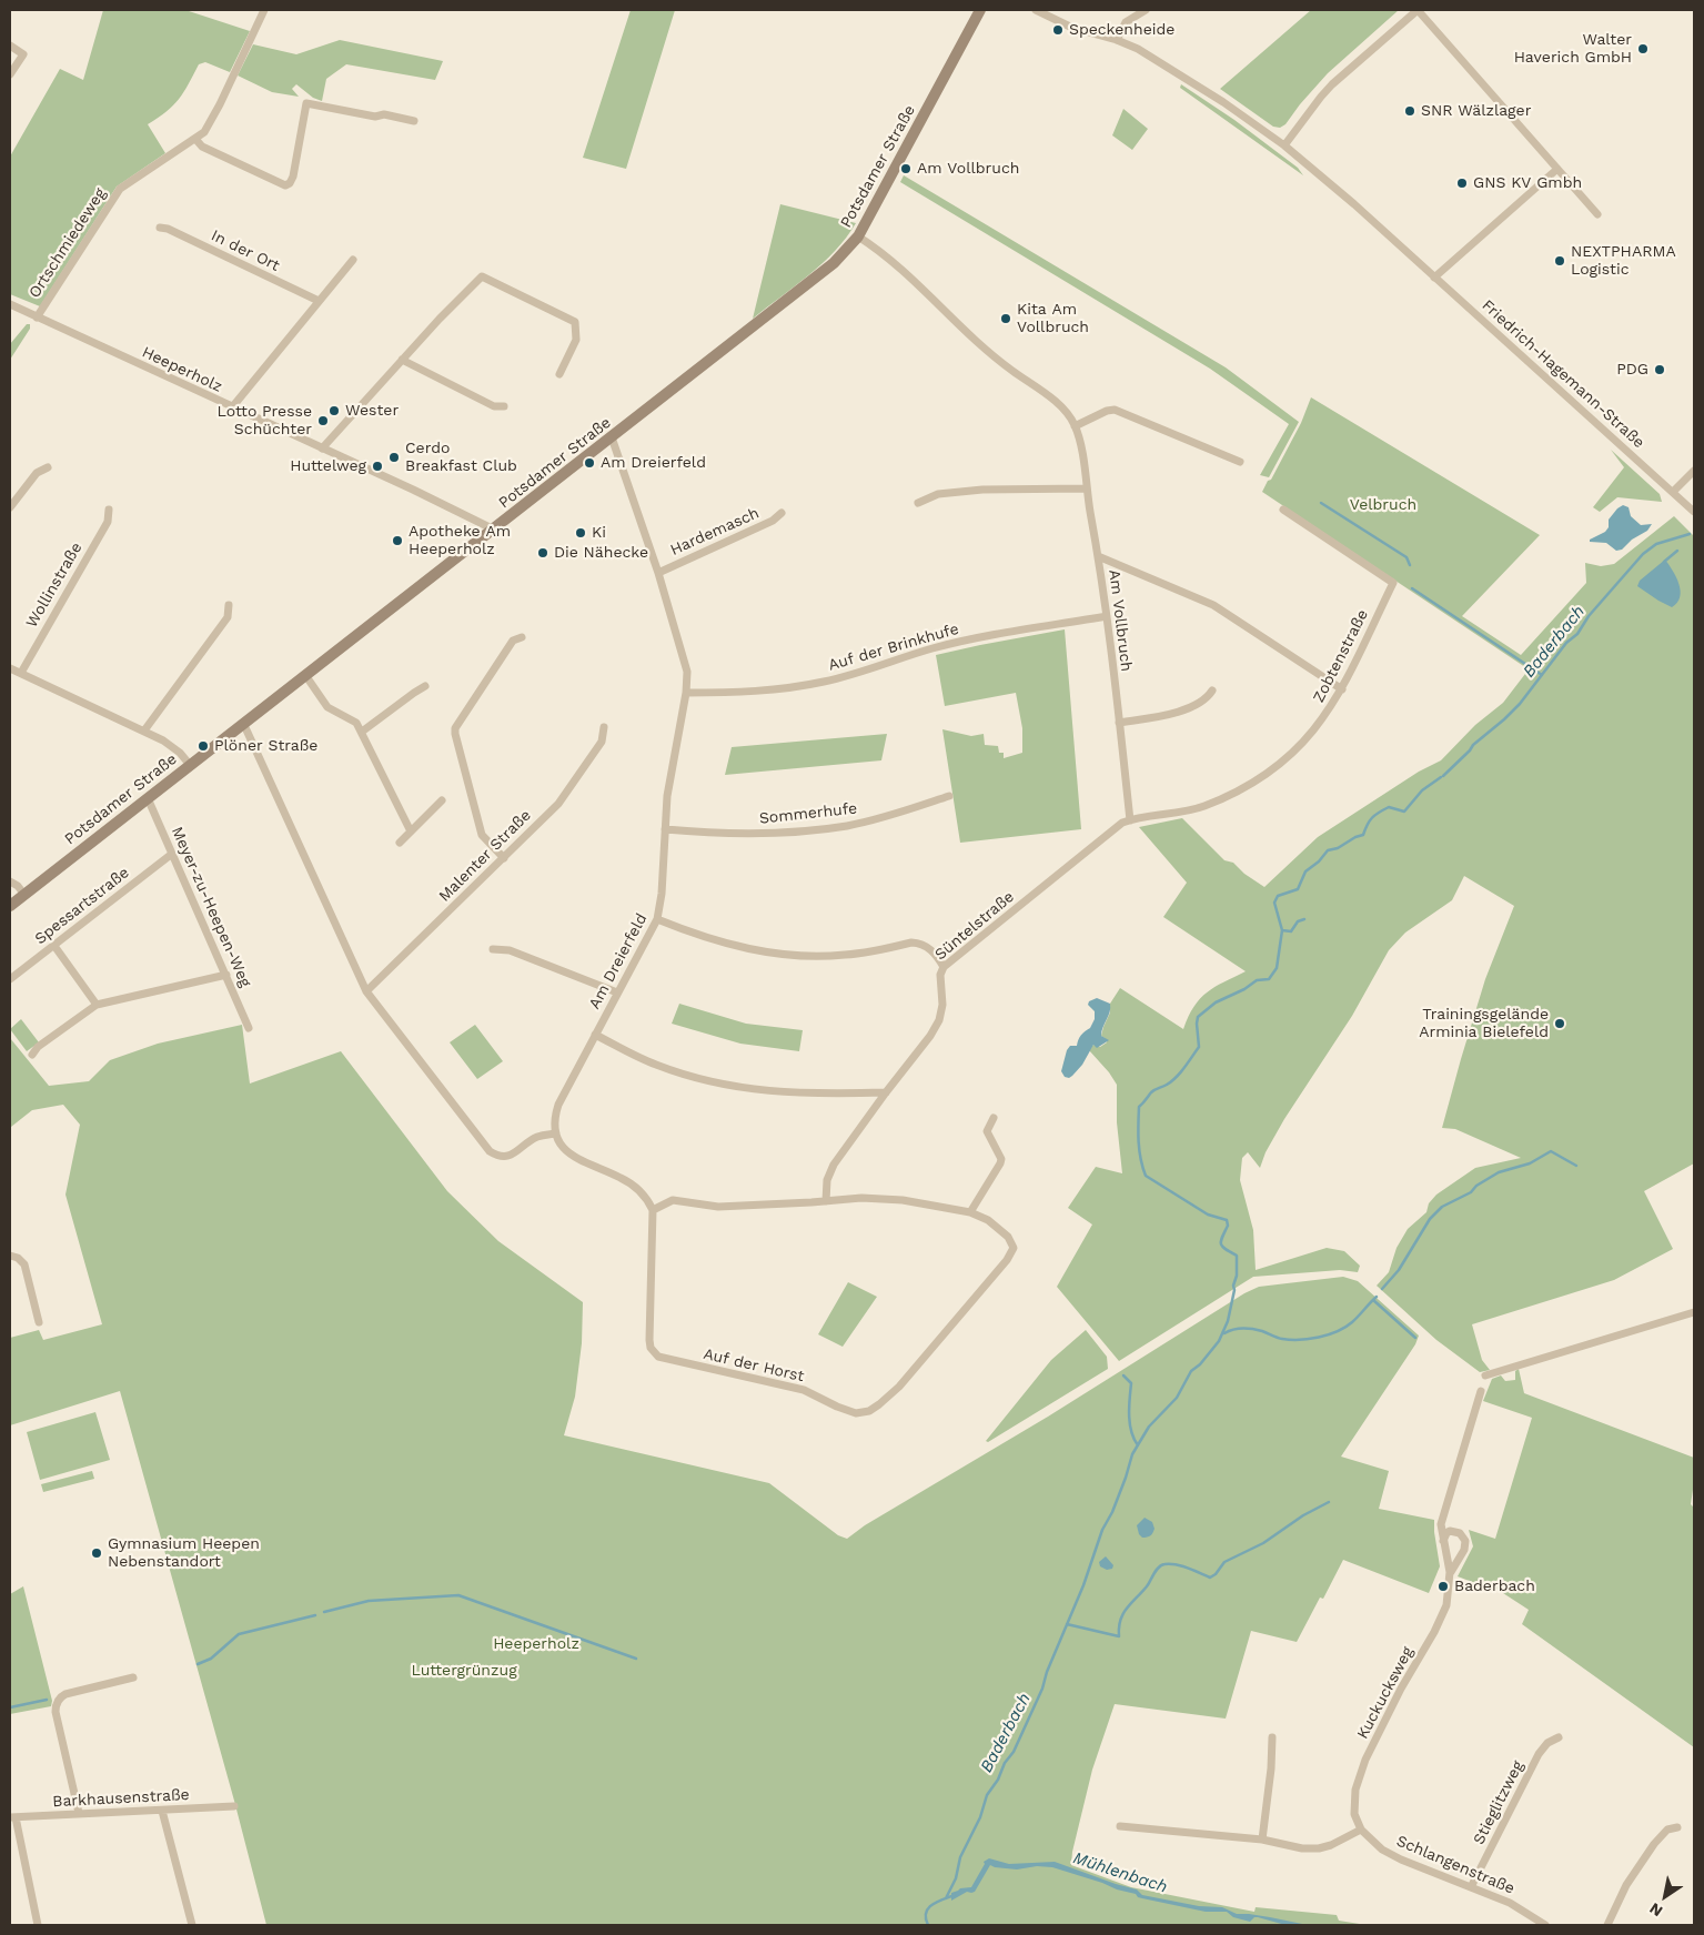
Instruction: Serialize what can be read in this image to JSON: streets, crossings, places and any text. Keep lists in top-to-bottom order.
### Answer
{
  "streets": {
    "street": [
      "Potsdamer Straße",
      "Ortschmiedeweg",
      "In der Ort",
      "Heeperholz",
      "Friedrich-Hagemann-Straße",
      "Hardemasch",
      "Wollinstraße",
      "Am Vollbruch",
      "Auf der Brinkhufe",
      "Zobtenstraße",
      "Sommerhufe",
      "Malenter Straße",
      "Spessartstraße",
      "Meyer-zu-Heepen-Weg",
      "Süntelstraße",
      "Am Dreierfeld",
      "Auf der Horst",
      "Kuckucksweg",
      "Barkhausenstraße",
      "Stieglitzweg",
      "Schlangenstraße"
    ]
  },
  "crossings": [
    ["Potsdamer Straße", "Heeperholz"],
    ["Potsdamer Straße", "Am Vollbruch"],
    ["Potsdamer Straße", "Meyer-zu-Heepen-Weg"],
    ["Potsdamer Straße", "Am Dreierfeld"],
    ["Ortschmiedeweg", "Heeperholz"],
    ["Hardemasch", "Am Dreierfeld"],
    ["Am Vollbruch", "Auf der Brinkhufe"],
    ["Am Vollbruch", "Zobtenstraße"],
    ["Am Vollbruch", "Süntelstraße"],
    ["Auf der Brinkhufe", "Am Dreierfeld"],
    ["Zobtenstraße", "Süntelstraße"],
    ["Sommerhufe", "Am Dreierfeld"],
    ["Spessartstraße", "Meyer-zu-Heepen-Weg"],
    ["Kuckucksweg", "Schlangenstraße"],
    ["Stieglitzweg", "Schlangenstraße"]
  ],
  "water": ["Baderbach", "Mühlenbach"],
  "parks": ["Velbruch", "Heeperholz", "Luttergrünzug"],
  "places": [
    "Speckenheide",
    "Walter Haverich GmbH",
    "SNR Wälzlager",
    "Am Vollbruch",
    "GNS KV Gmbh",
    "NEXTPHARMA Logistic",
    "Kita Am Vollbruch",
    "PDG",
    "Wester",
    "Lotto Presse Schüchter",
    "Cerdo Breakfast Club",
    "Am Dreierfeld",
    "Huttelweg",
    "Ki",
    "Apotheke Am Heeperholz",
    "Die Nähecke",
    "Plöner Straße",
    "Trainingsgelände Arminia Bielefeld",
    "Gymnasium Heepen Nebenstandort",
    "Baderbach"
  ],
  "north": "bottom left"
}
